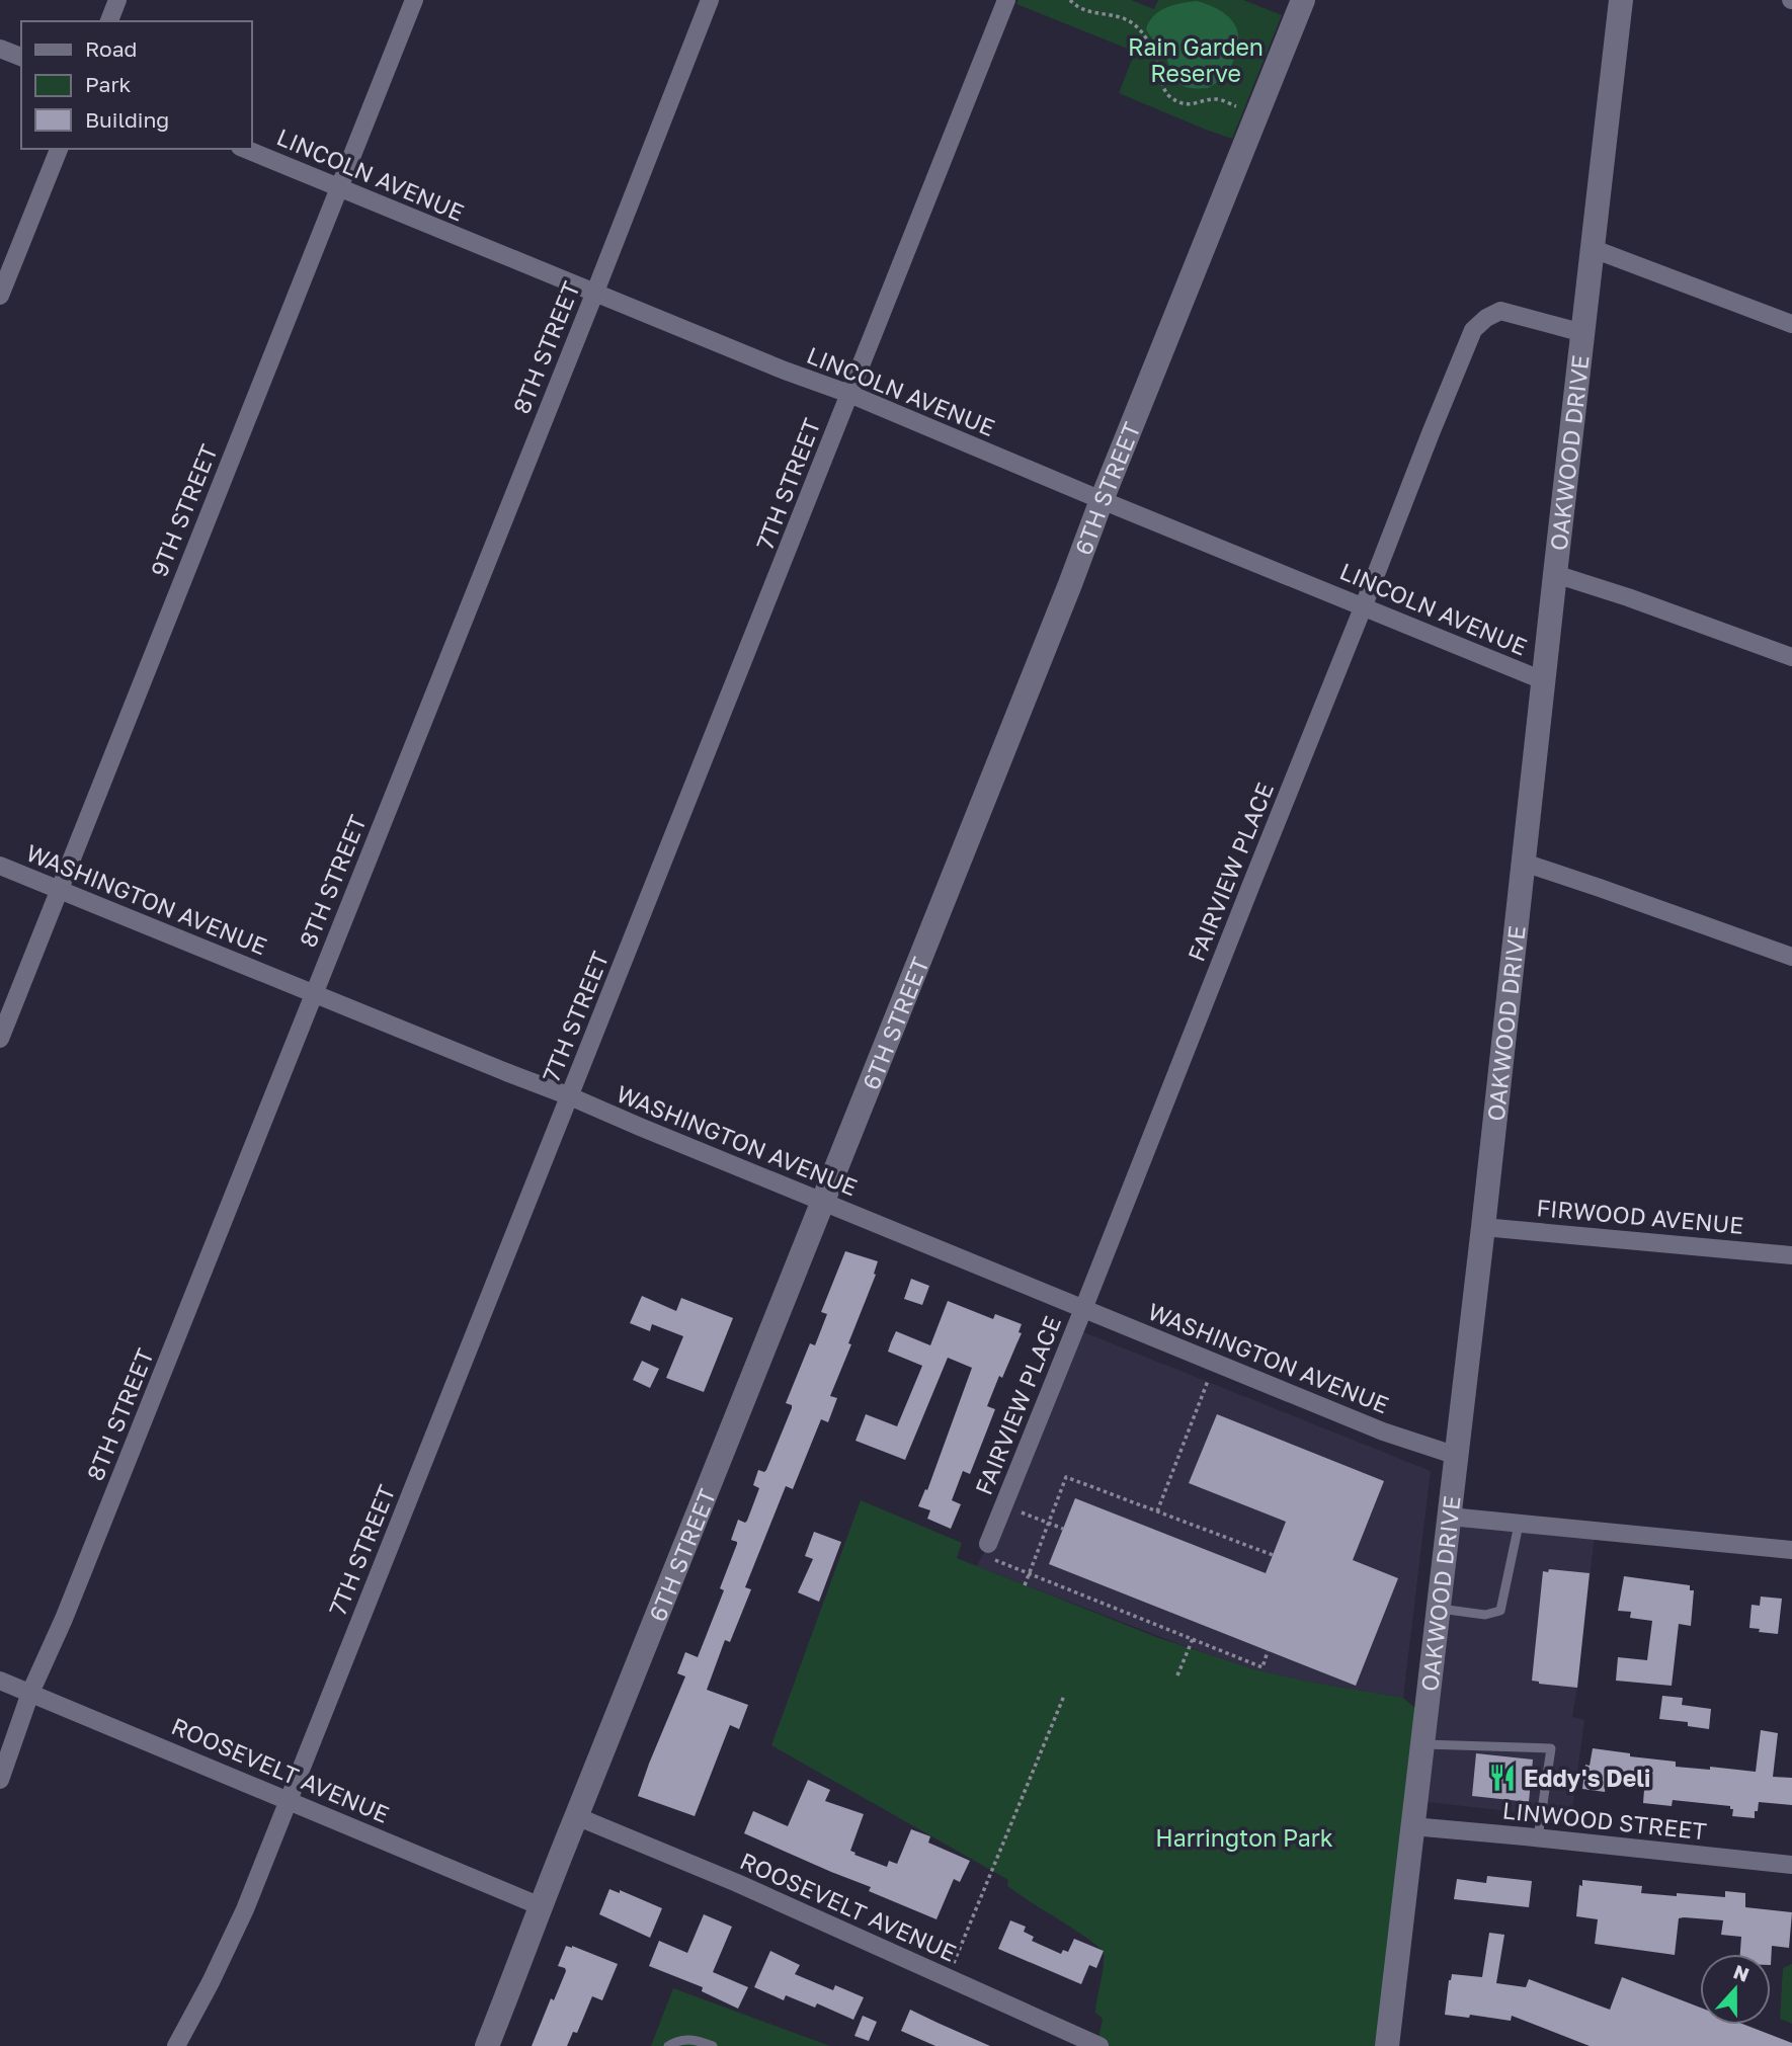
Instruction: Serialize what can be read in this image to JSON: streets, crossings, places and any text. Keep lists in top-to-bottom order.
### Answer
{
  "streets": {
    "street": [
      "LINCOLN AVENUE",
      "8TH STREET",
      "OAKWOOD DRIVE",
      "7TH STREET",
      "6TH STREET",
      "9TH STREET",
      "FAIRVIEW PLACE",
      "WASHINGTON AVENUE",
      "FIRWOOD AVENUE",
      "ROOSEVELT AVENUE",
      "LINWOOD STREET"
    ]
  },
  "crossings": [
    ["LINCOLN AVENUE", "8TH STREET"],
    ["LINCOLN AVENUE", "OAKWOOD DRIVE"],
    ["LINCOLN AVENUE", "7TH STREET"],
    ["LINCOLN AVENUE", "6TH STREET"],
    ["LINCOLN AVENUE", "9TH STREET"],
    ["LINCOLN AVENUE", "FAIRVIEW PLACE"],
    ["8TH STREET", "WASHINGTON AVENUE"],
    ["8TH STREET", "ROOSEVELT AVENUE"],
    ["OAKWOOD DRIVE", "FAIRVIEW PLACE"],
    ["OAKWOOD DRIVE", "WASHINGTON AVENUE"],
    ["OAKWOOD DRIVE", "FIRWOOD AVENUE"],
    ["OAKWOOD DRIVE", "LINWOOD STREET"],
    ["7TH STREET", "WASHINGTON AVENUE"],
    ["7TH STREET", "ROOSEVELT AVENUE"],
    ["6TH STREET", "WASHINGTON AVENUE"],
    ["6TH STREET", "ROOSEVELT AVENUE"],
    ["9TH STREET", "WASHINGTON AVENUE"],
    ["FAIRVIEW PLACE", "WASHINGTON AVENUE"]
  ],
  "parks": ["Rain Garden Reserve", "Harrington Park"],
  "places": {
    "restaurant": ["Eddy's Deli"]
  },
  "legend": ["Road", "Park", "Building"],
  "north": "top"
}
